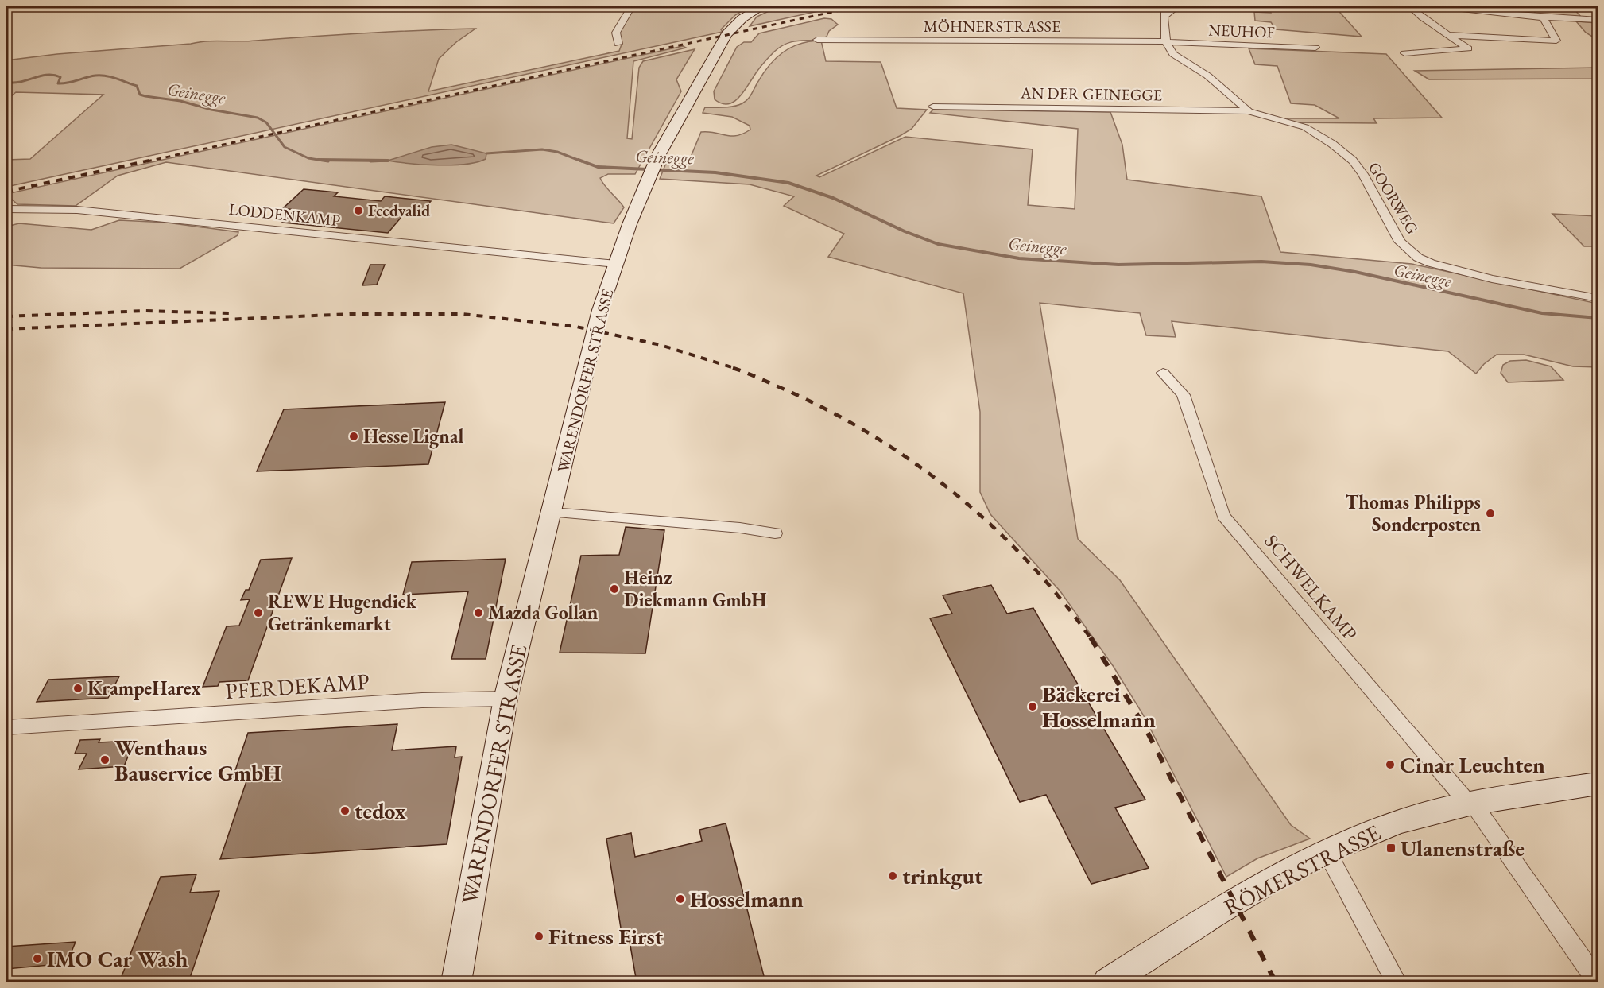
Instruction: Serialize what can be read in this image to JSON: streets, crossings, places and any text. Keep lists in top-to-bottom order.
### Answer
{
  "streets": {
    "street": [
      "MÖHNERSTRASSE",
      "NEUHOF",
      "AN DER GEINEGGE",
      "GOORWEG",
      "LODDENKAMP",
      "WARENDORFER STRASSE",
      "SCHWELKAMP",
      "PFERDEKAMP",
      "RÖMERSTRASSE"
    ]
  },
  "crossings": [
    ["MÖHNERSTRASSE", "NEUHOF"],
    ["MÖHNERSTRASSE", "GOORWEG"],
    ["NEUHOF", "GOORWEG"],
    ["AN DER GEINEGGE", "GOORWEG"],
    ["LODDENKAMP", "WARENDORFER STRASSE"],
    ["WARENDORFER STRASSE", "PFERDEKAMP"],
    ["SCHWELKAMP", "RÖMERSTRASSE"]
  ],
  "water": ["Geinegge"],
  "places": {
    "other": [
      "Feedvalid",
      "Hesse Lignal",
      "Thomas Philipps Sonderposten",
      "Heinz Diekmann GmbH",
      "REWE Hugendiek Getränkemarkt",
      "Mazda Gollan",
      "KrampeHarex",
      "Bäckerei Hosselmann",
      "Wenthaus Bauservice GmbH",
      "Cinar Leuchten",
      "tedox",
      "trinkgut",
      "Hosselmann",
      "Fitness First",
      "IMO Car Wash"
    ],
    "transit": ["Ulanenstraße"]
  }
}
